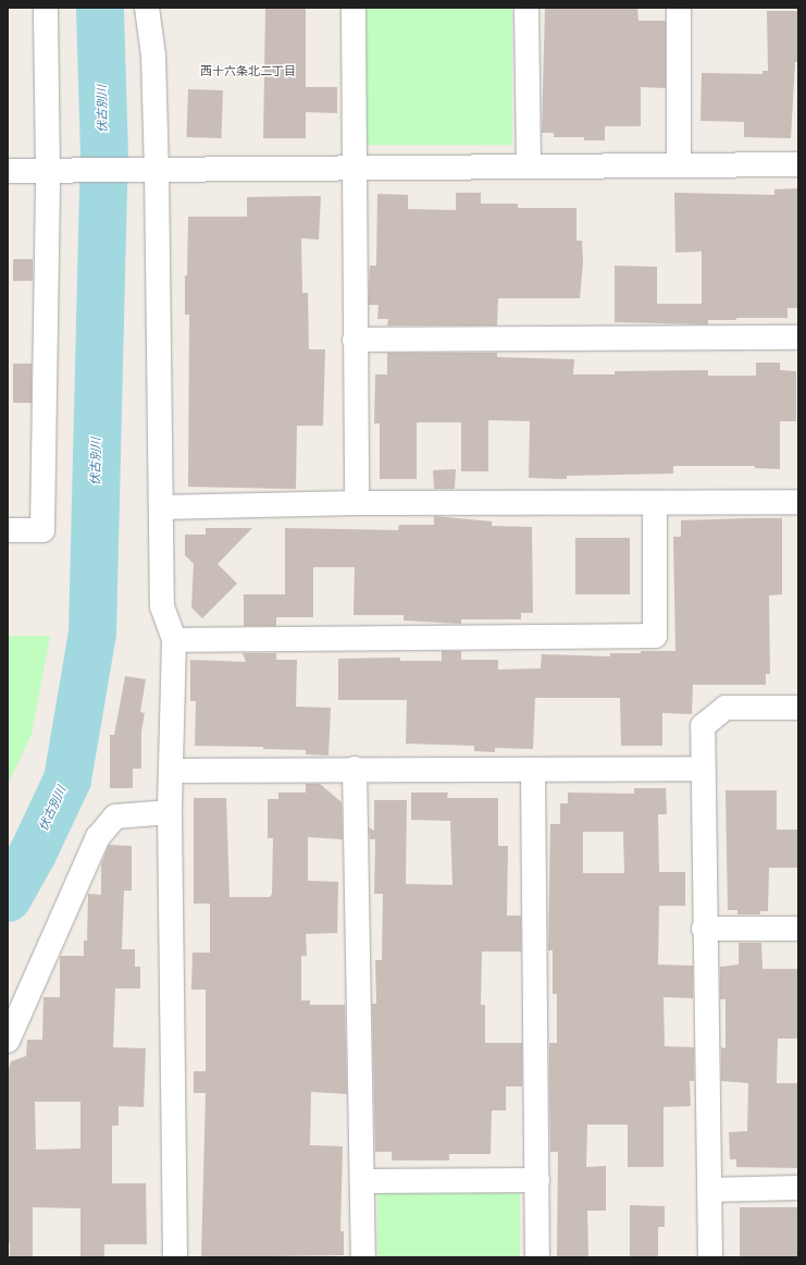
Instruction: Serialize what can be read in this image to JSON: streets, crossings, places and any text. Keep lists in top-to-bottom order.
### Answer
{
  "districts": ["西十六条北二丁目"],
  "water": ["伏古別川"]
}
